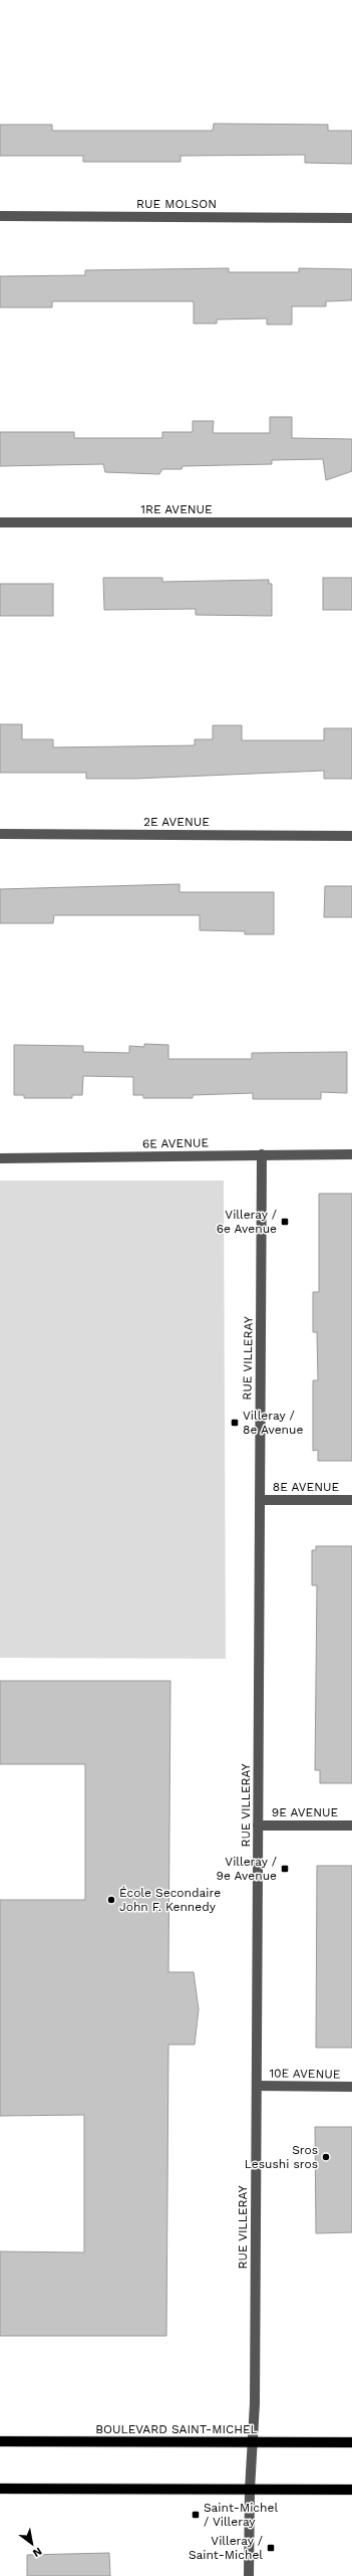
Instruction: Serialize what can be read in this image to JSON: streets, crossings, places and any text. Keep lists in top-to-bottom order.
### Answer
{
  "streets": {
    "main road": ["BOULEVARD SAINT-MICHEL"],
    "street": [
      "RUE MOLSON",
      "1RE AVENUE",
      "2E AVENUE",
      "6E AVENUE",
      "RUE VILLERAY",
      "8E AVENUE",
      "9E AVENUE",
      "10E AVENUE"
    ]
  },
  "crossings": [
    ["6E AVENUE", "RUE VILLERAY"],
    ["RUE VILLERAY", "8E AVENUE"],
    ["RUE VILLERAY", "9E AVENUE"],
    ["RUE VILLERAY", "10E AVENUE"],
    ["RUE VILLERAY", "BOULEVARD SAINT-MICHEL"]
  ],
  "places": {
    "transit": [
      "Villeray / 6e Avenue",
      "Villeray / 8e Avenue",
      "Villeray / 9e Avenue",
      "Saint-Michel / Villeray",
      "Villeray / Saint-Michel"
    ],
    "other": ["École Secondaire John F. Kennedy", "Sros Lesushi sros"]
  },
  "north": "bottom right"
}
